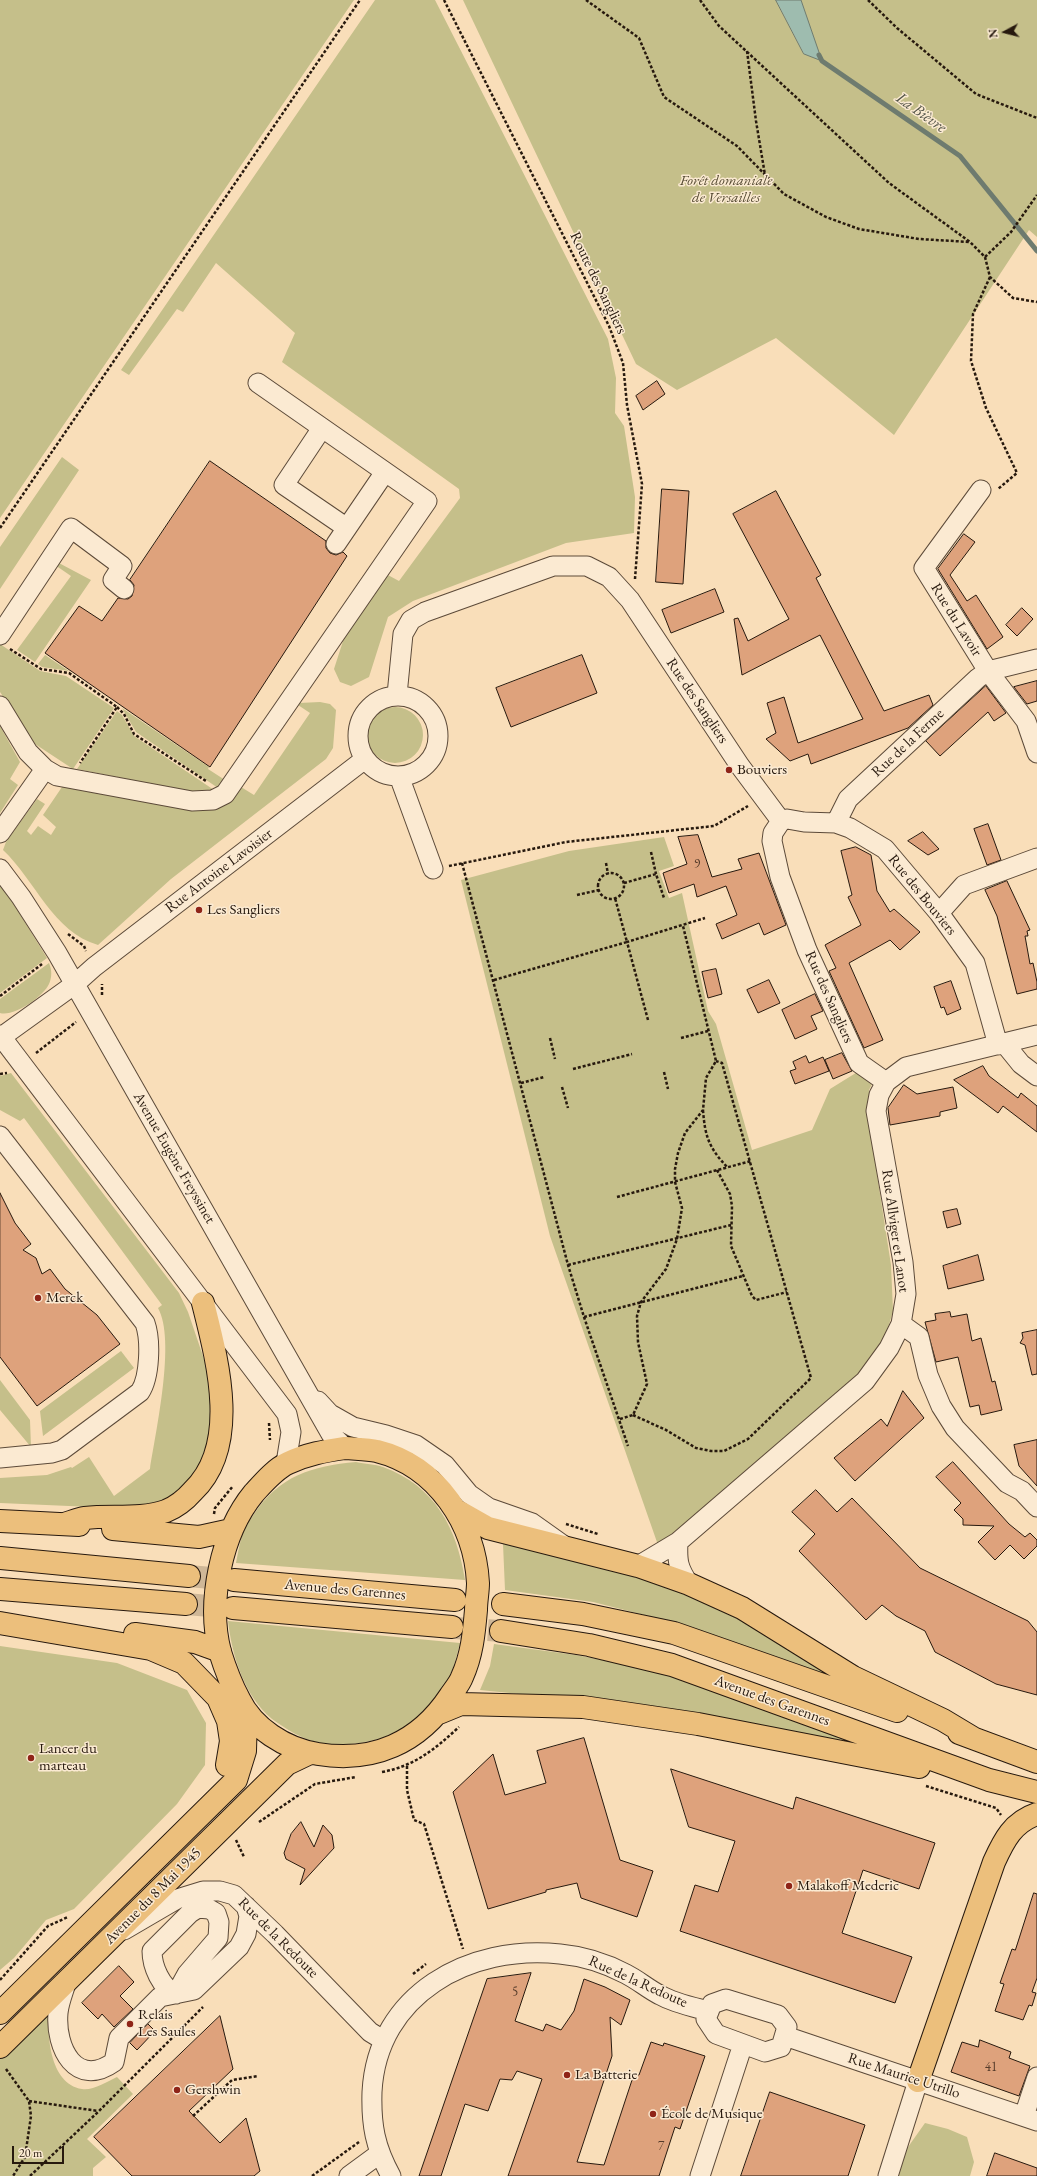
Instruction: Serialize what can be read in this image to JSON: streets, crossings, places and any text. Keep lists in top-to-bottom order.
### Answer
{
  "streets": {
    "main road": ["Avenue des Garennes", "Avenue du 8 Mai 1945"],
    "street": [
      "Rue du Lavoir",
      "Rue des Sangliers",
      "Rue de la Ferme",
      "Rue Antoine Lavoisier",
      "Rue des Bouviers",
      "Avenue Eugène Freyssinet",
      "Rue Allviger et Lanot",
      "Rue de la Redoute",
      "Rue Maurice Utrillo"
    ],
    "path": ["Route des Sangliers"]
  },
  "crossings": [
    ["Route des Sangliers", "Rue des Sangliers"],
    ["Rue du Lavoir", "Rue de la Ferme"],
    ["Rue des Sangliers", "Rue Antoine Lavoisier"],
    ["Rue des Sangliers", "Rue des Bouviers"],
    ["Rue des Sangliers", "Rue Allviger et Lanot"],
    ["Rue de la Ferme", "Rue des Bouviers"],
    ["Rue Antoine Lavoisier", "Avenue Eugène Freyssinet"],
    ["Rue des Bouviers", "Rue Allviger et Lanot"],
    ["Avenue du 8 Mai 1945", "Rue de la Redoute"]
  ],
  "water": ["La Bièvre"],
  "parks": ["Forêt domaniale de Versailles"],
  "places": [
    "Bouviers",
    "Les Sangliers",
    "Merck",
    "Lancer du marteau",
    "Malakoff Mederic",
    "Relais Les Saules",
    "La Batterie",
    "Gershwin",
    "École de Musique"
  ],
  "house_numbers": [
    "9",
    "5",
    "41",
    "7"
  ],
  "scale_bar": "20 m",
  "north": "left"
}
